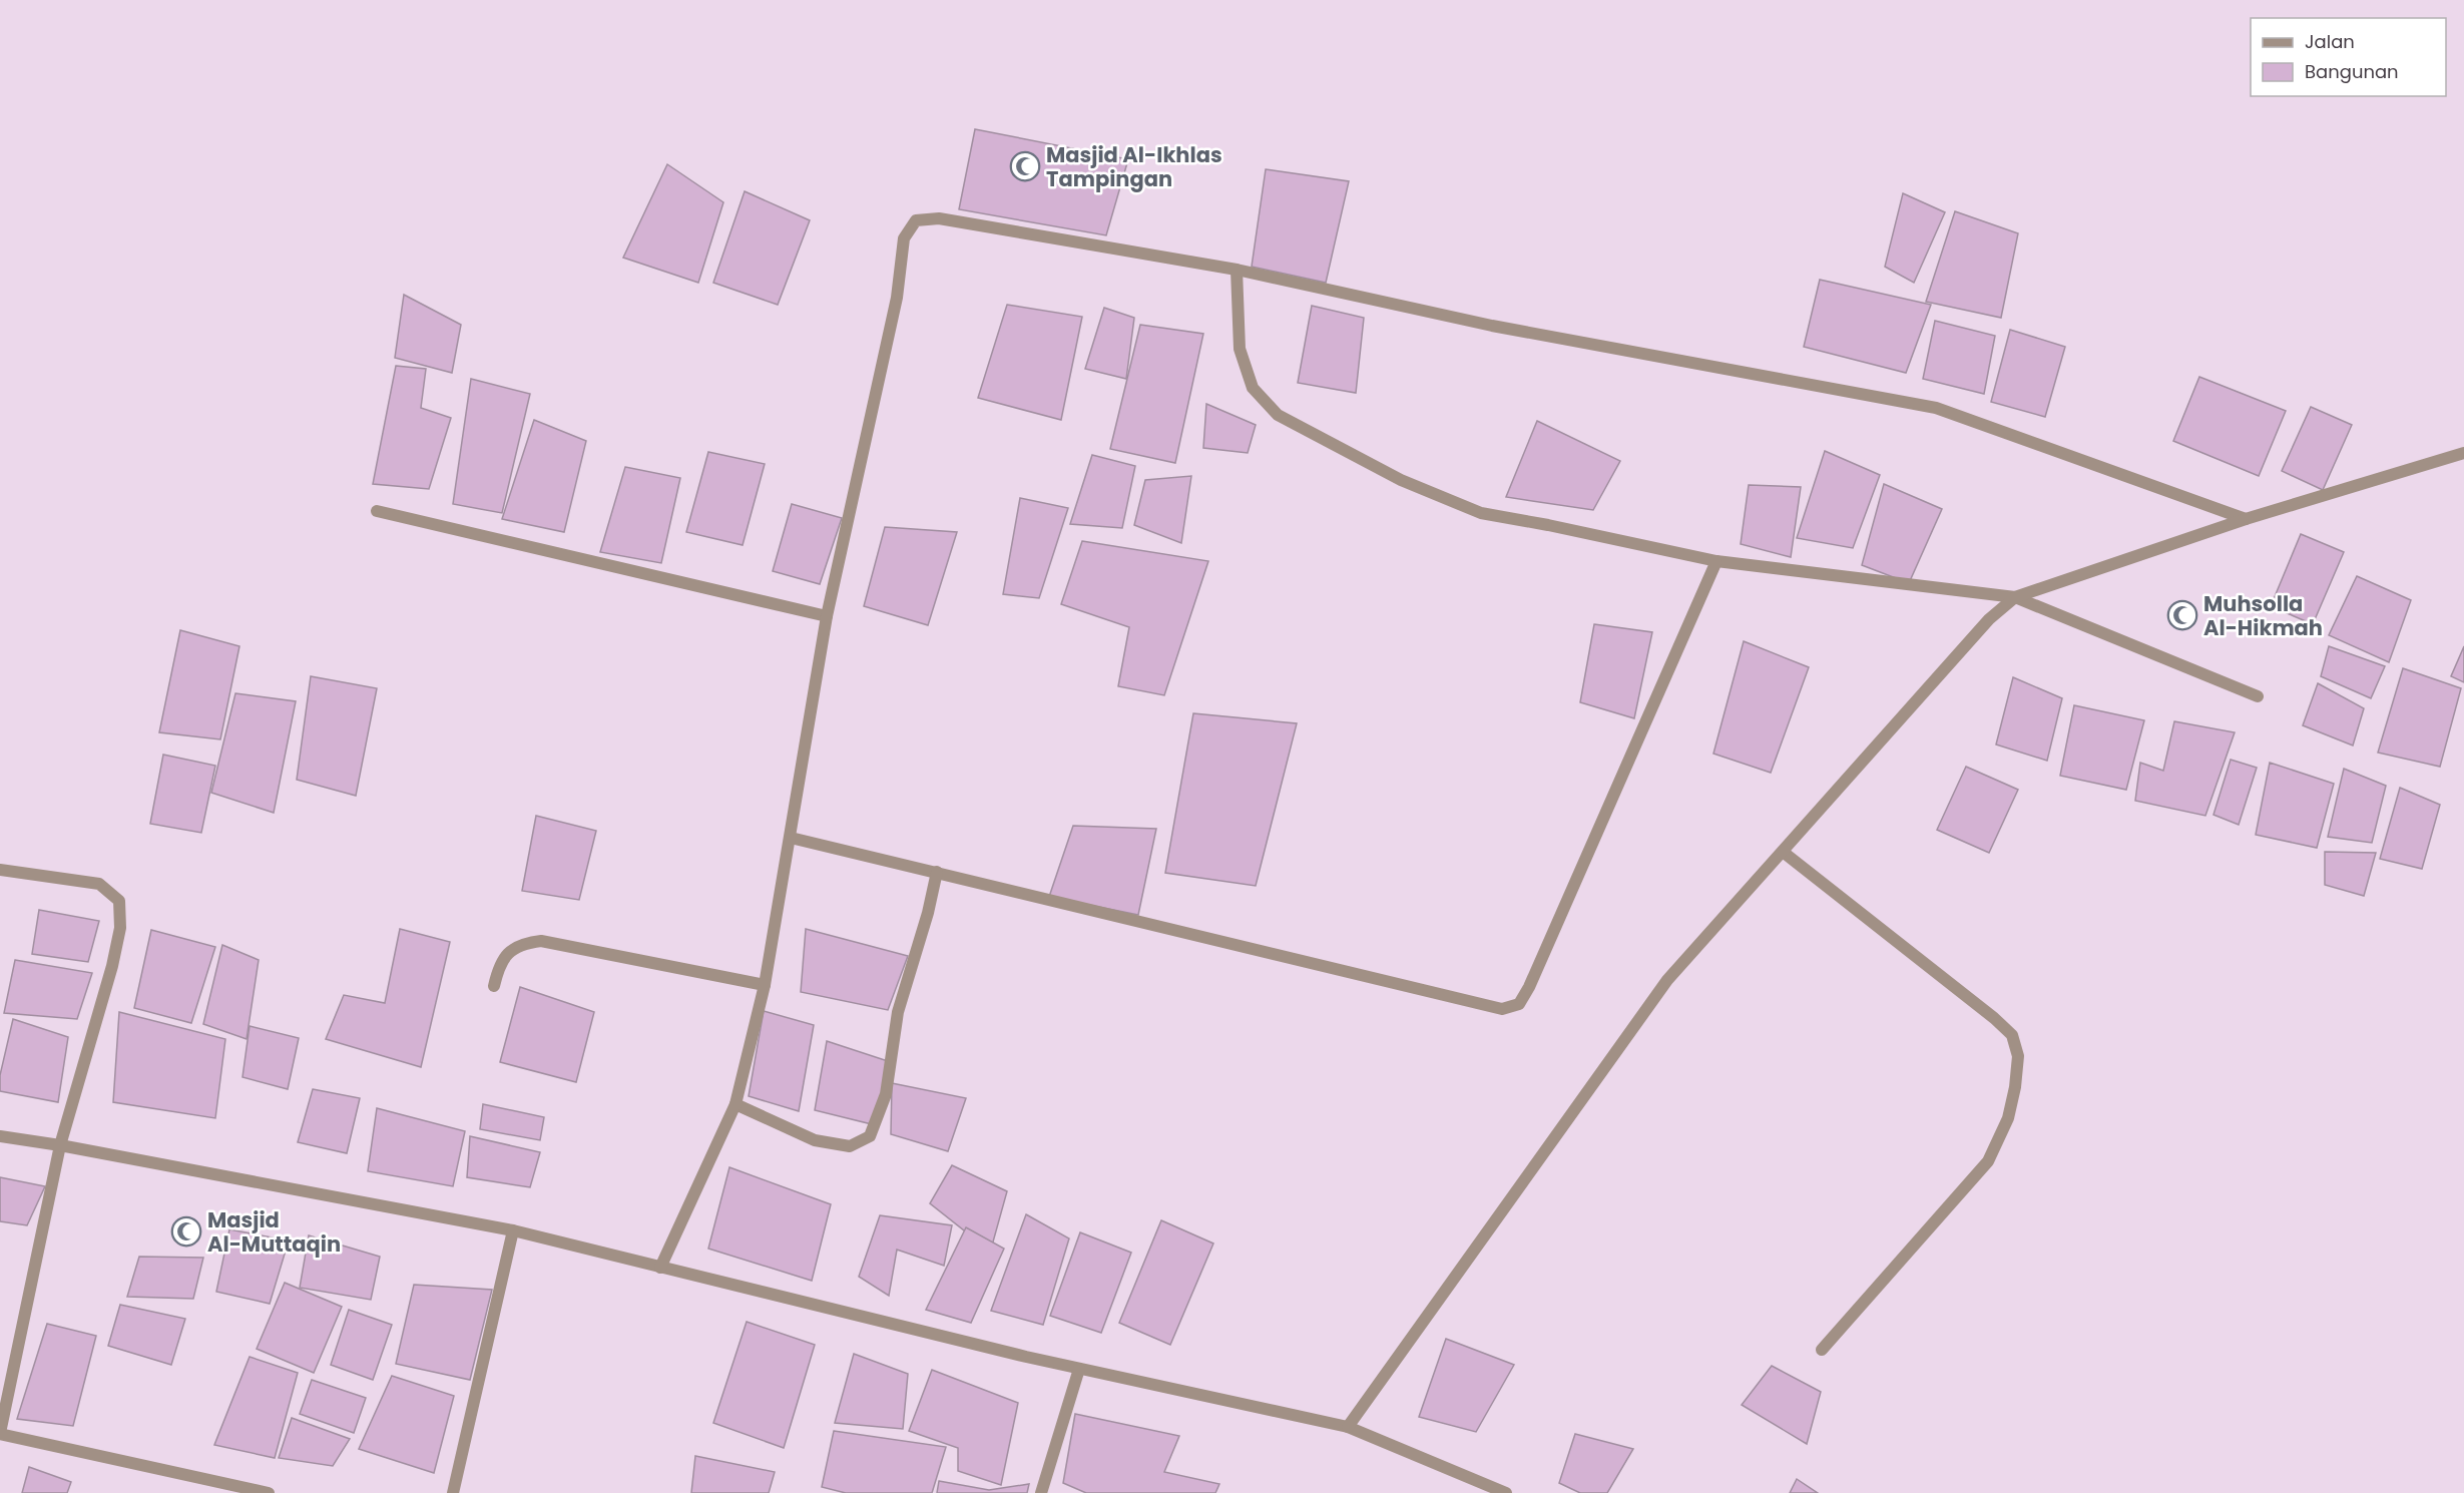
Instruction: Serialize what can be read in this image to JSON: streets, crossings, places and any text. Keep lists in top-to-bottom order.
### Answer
{
  "places": {
    "mosque": ["Masjid Al-Ikhlas Tampingan", "Muhsolla Al-Hikmah", "Masjid Al-Muttaqin"]
  },
  "legend": ["Jalan", "Bangunan"]
}
